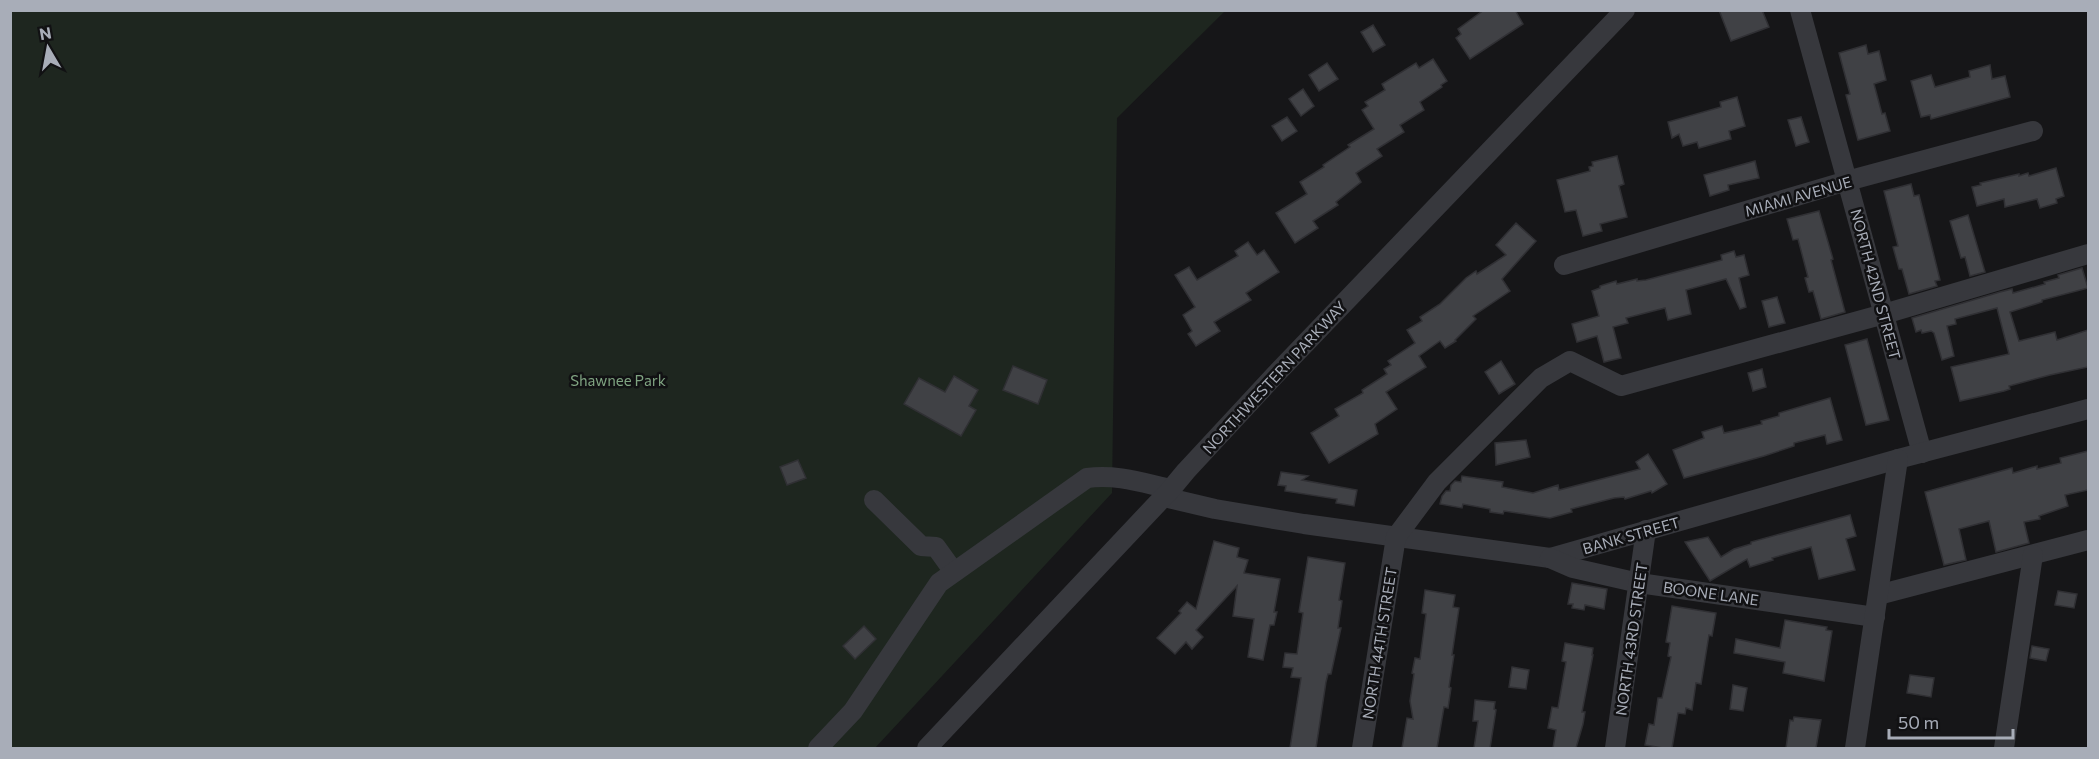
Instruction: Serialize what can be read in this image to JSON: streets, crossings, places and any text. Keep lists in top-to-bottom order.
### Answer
{
  "streets": {
    "street": [
      "MIAMI AVENUE",
      "NORTH 42ND STREET",
      "NORTHWESTERN PARKWAY",
      "BANK STREET",
      "BOONE LANE",
      "NORTH 43RD STREET",
      "NORTH 44TH STREET"
    ]
  },
  "crossings": [
    ["MIAMI AVENUE", "NORTH 42ND STREET"],
    ["NORTH 42ND STREET", "BANK STREET"],
    ["NORTHWESTERN PARKWAY", "BANK STREET"],
    ["BANK STREET", "BOONE LANE"],
    ["BANK STREET", "NORTH 43RD STREET"],
    ["BANK STREET", "NORTH 44TH STREET"],
    ["BOONE LANE", "NORTH 43RD STREET"]
  ],
  "parks": ["Shawnee Park"],
  "scale_bar": "50 m",
  "north": "top"
}
